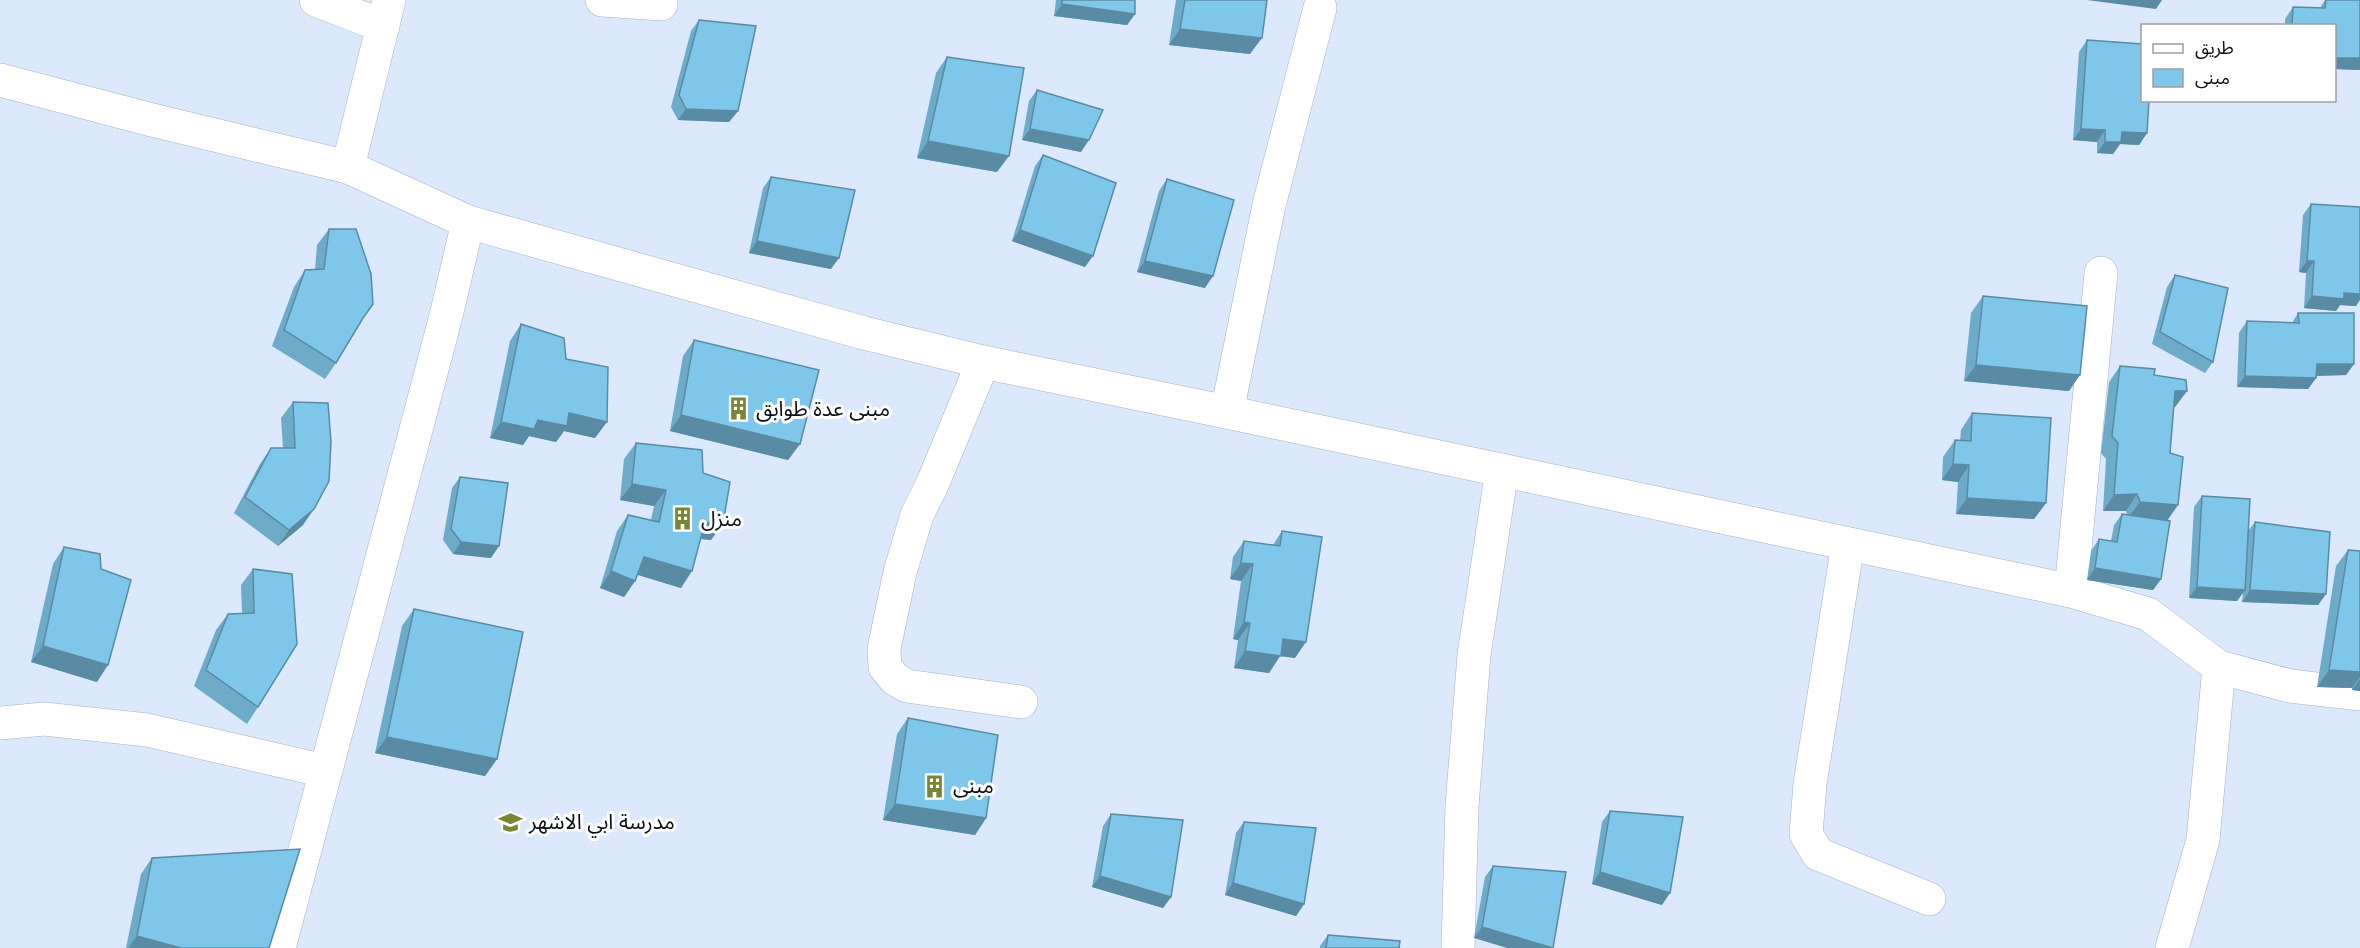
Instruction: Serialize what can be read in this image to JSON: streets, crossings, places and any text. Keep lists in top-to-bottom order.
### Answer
{
  "places": {
    "building": ["مبنى عدة طوابق", "منزل", "مبنى"],
    "school or university": ["مدرسة ابي الاشهر"]
  },
  "legend": ["طريق", "مبنى"]
}
